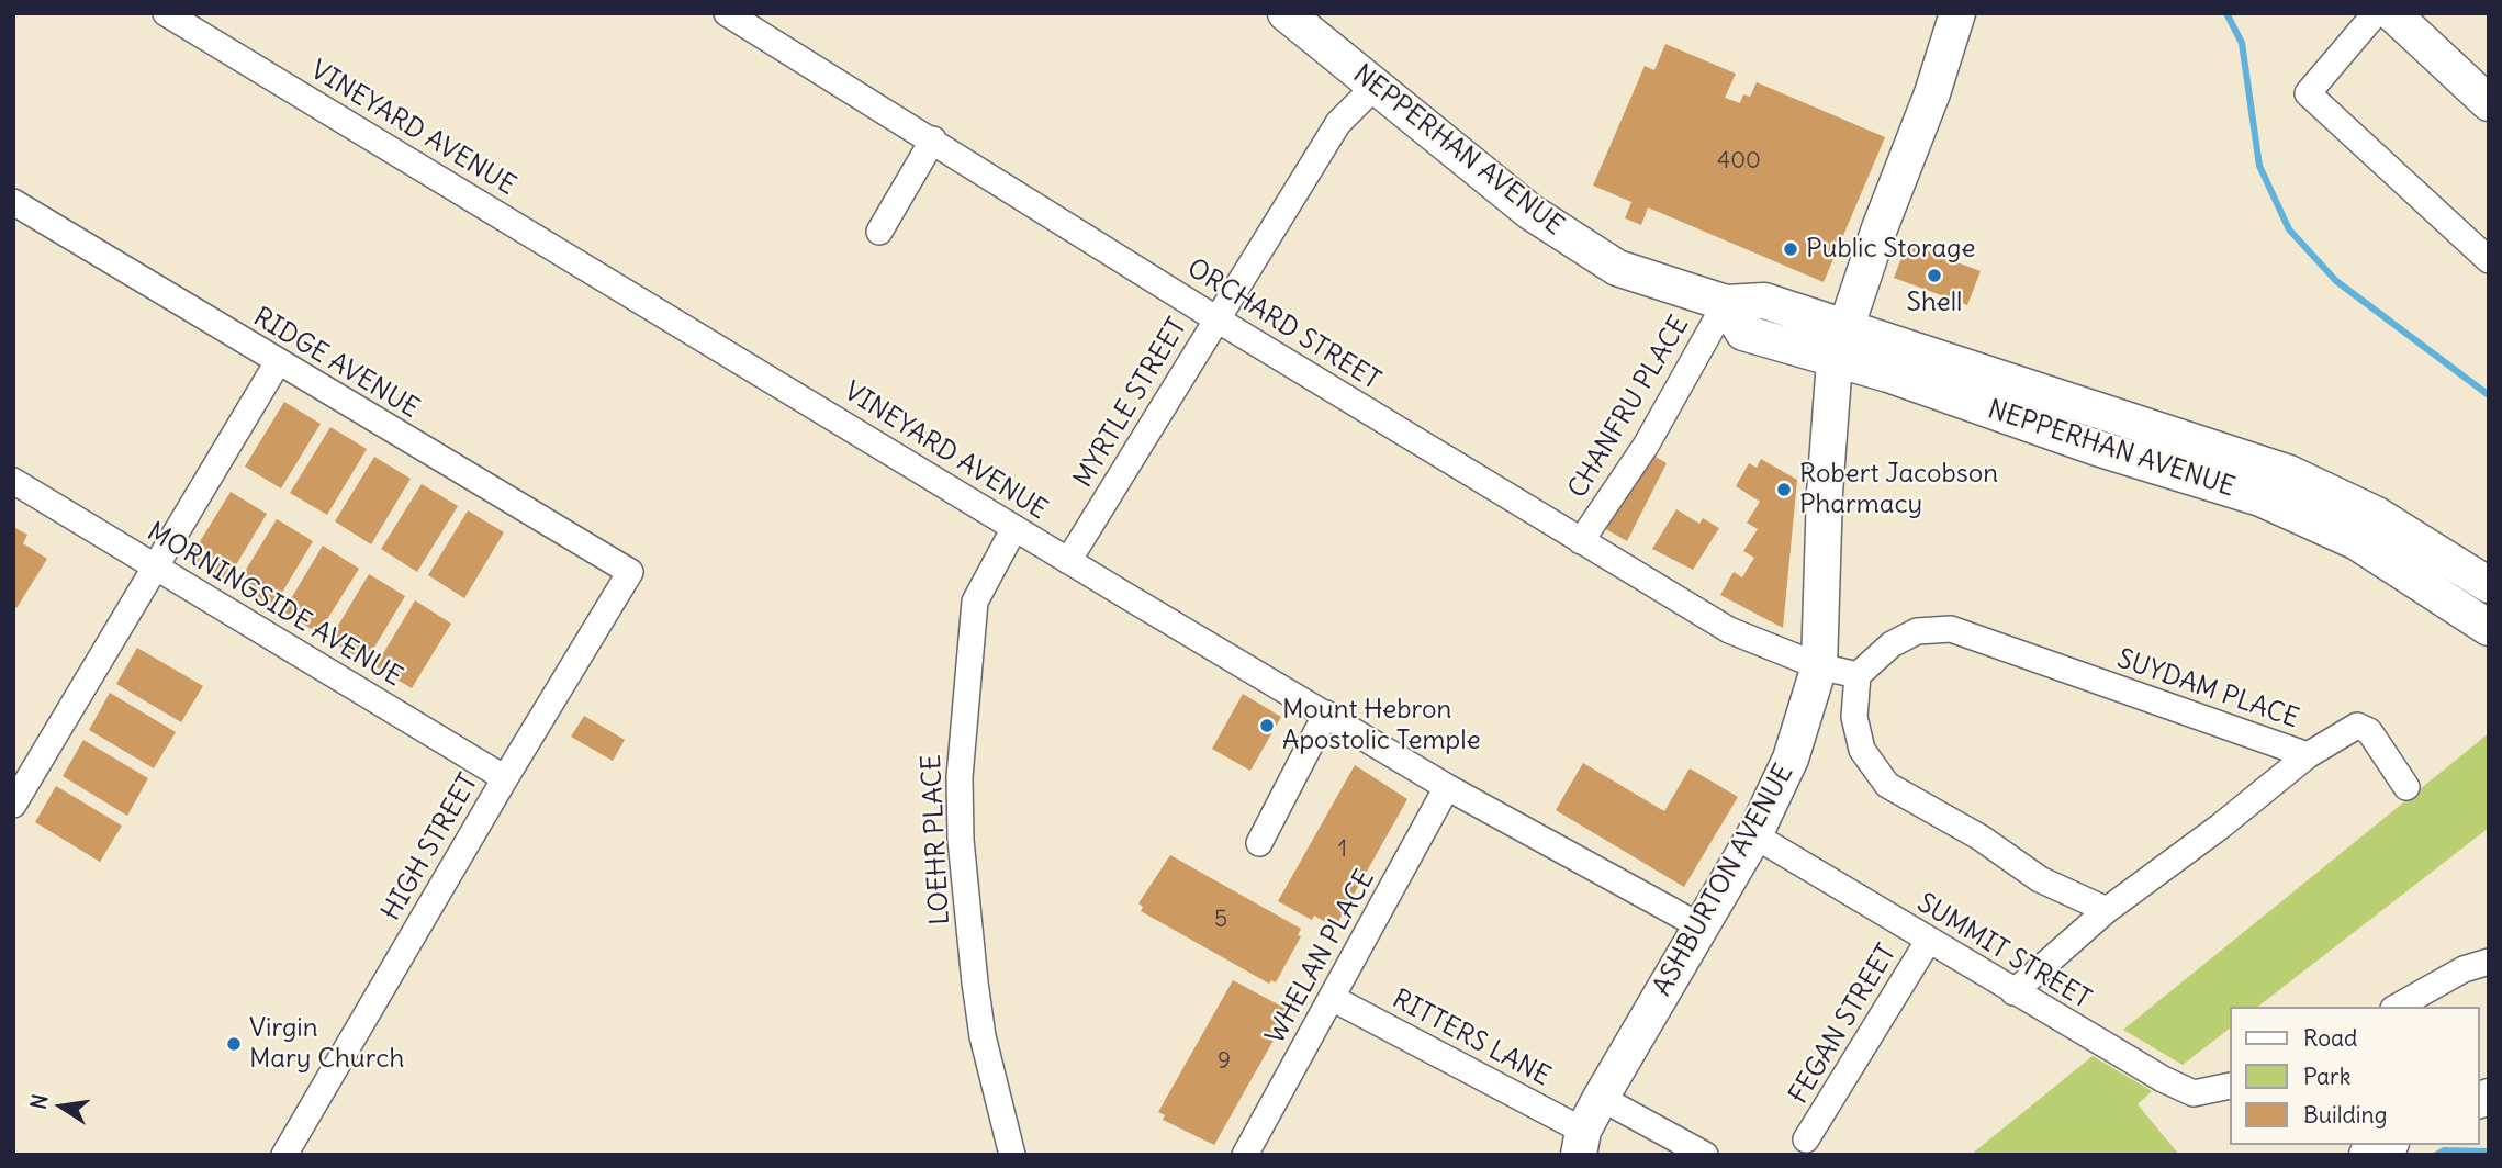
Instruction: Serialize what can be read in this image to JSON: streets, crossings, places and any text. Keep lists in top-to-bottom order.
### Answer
{
  "streets": {
    "main road": ["NEPPERHAN AVENUE", "ASHBURTON AVENUE"],
    "street": [
      "VINEYARD AVENUE",
      "ORCHARD STREET",
      "RIDGE AVENUE",
      "MYRTLE STREET",
      "CHANFRU PLACE",
      "MORNINGSIDE AVENUE",
      "SUYDAM PLACE",
      "LOEHR PLACE",
      "HIGH STREET",
      "SUMMIT STREET",
      "WHELAN PLACE",
      "FEGAN STREET",
      "RITTERS LANE"
    ]
  },
  "crossings": [
    ["VINEYARD AVENUE", "MYRTLE STREET"],
    ["VINEYARD AVENUE", "LOEHR PLACE"],
    ["VINEYARD AVENUE", "ASHBURTON AVENUE"],
    ["VINEYARD AVENUE", "WHELAN PLACE"],
    ["NEPPERHAN AVENUE", "MYRTLE STREET"],
    ["NEPPERHAN AVENUE", "CHANFRU PLACE"],
    ["NEPPERHAN AVENUE", "ASHBURTON AVENUE"],
    ["ORCHARD STREET", "MYRTLE STREET"],
    ["ORCHARD STREET", "CHANFRU PLACE"],
    ["ORCHARD STREET", "SUYDAM PLACE"],
    ["ORCHARD STREET", "ASHBURTON AVENUE"],
    ["RIDGE AVENUE", "HIGH STREET"],
    ["MORNINGSIDE AVENUE", "HIGH STREET"],
    ["SUYDAM PLACE", "SUMMIT STREET"],
    ["ASHBURTON AVENUE", "SUMMIT STREET"],
    ["ASHBURTON AVENUE", "RITTERS LANE"],
    ["SUMMIT STREET", "FEGAN STREET"],
    ["WHELAN PLACE", "RITTERS LANE"]
  ],
  "places": [
    "Public Storage",
    "Shell",
    "Robert Jacobson Pharmacy",
    "Mount Hebron Apostolic Temple",
    "Virgin Mary Church"
  ],
  "house_numbers": [
    "400",
    "1",
    "5",
    "9"
  ],
  "legend": ["Road", "Park", "Building"],
  "north": "left"
}
